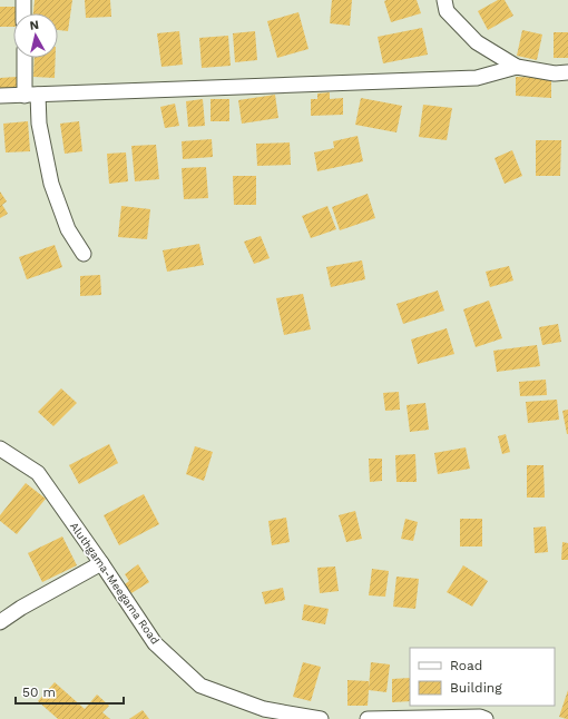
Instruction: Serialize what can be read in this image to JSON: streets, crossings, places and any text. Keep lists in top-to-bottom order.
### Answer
{
  "streets": {
    "street": ["Aluthgama-Meegama Road"]
  },
  "legend": ["Road", "Building"],
  "scale_bar": "50 m",
  "north": "top"
}
